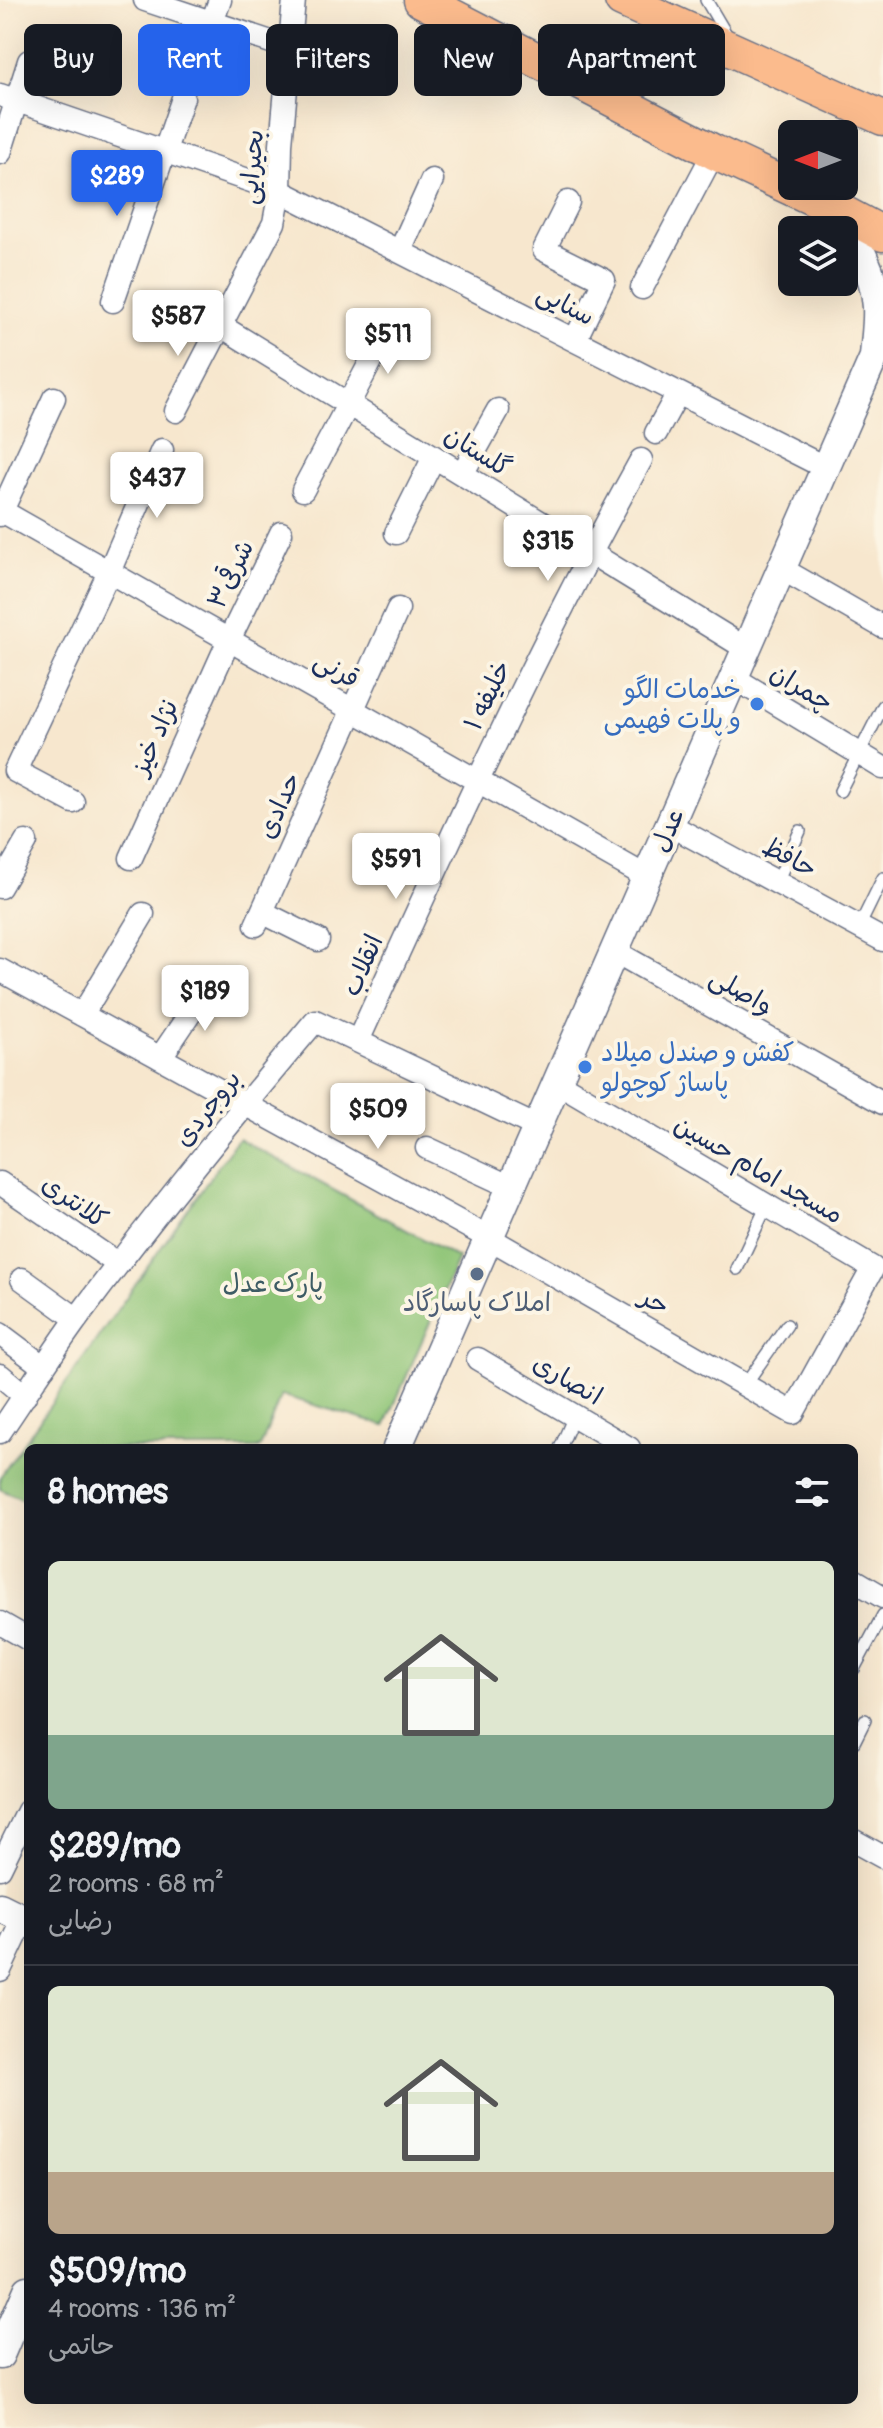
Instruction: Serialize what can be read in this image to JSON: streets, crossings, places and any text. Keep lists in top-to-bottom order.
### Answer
{
  "streets": {
    "street": [
      "بحیرایی",
      "سنایی",
      "گلستان",
      "۳شرقی",
      "قرنی",
      "چمران",
      "خلیفه ۱",
      "نژاد خیز",
      "حدادی",
      "عدل",
      "حافظ",
      "انقلاب",
      "واصلی",
      "بروجردی",
      "مسجد امام حسین",
      "کلانتری",
      "حر",
      "انصاری"
    ]
  },
  "crossings": [
    ["بحیرایی", "سنایی"],
    ["بحیرایی", "گلستان"],
    ["سنایی", "عدل"],
    ["گلستان", "خلیفه ۱"],
    ["گلستان", "عدل"],
    ["۳شرقی", "قرنی"],
    ["۳شرقی", "نژاد خیز"],
    ["قرنی", "خلیفه ۱"],
    ["قرنی", "نژاد خیز"],
    ["قرنی", "حدادی"],
    ["قرنی", "عدل"],
    ["قرنی", "انقلاب"],
    ["چمران", "عدل"],
    ["خلیفه ۱", "انقلاب"],
    ["عدل", "حافظ"],
    ["عدل", "واصلی"],
    ["عدل", "بروجردی"],
    ["عدل", "مسجد امام حسین"],
    ["عدل", "حر"],
    ["انقلاب", "بروجردی"],
    ["بروجردی", "کلانتری"],
    ["بروجردی", "حر"],
    ["مسجد امام حسین", "حر"]
  ],
  "parks": ["پارک عدل"],
  "places": ["خدمات الگو و پلات فهیمی", "کفش و صندل میلاد پاساژ کوچولو", "املاک پاسارگاد"],
  "north": "left",
  "page": {
    "chip": [
      "Buy",
      "Rent",
      "Filters",
      "New",
      "Apartment"
    ],
    "price": [
      "$289",
      "$587",
      "$511",
      "$437",
      "$315",
      "$591",
      "$189",
      "$509"
    ],
    "heading": "8 homes",
    "list": [
      {
        "name": "$289/mo",
        "note": "2 rooms · 68 m² · رضایی"
      },
      {
        "name": "$509/mo",
        "note": "4 rooms · 136 m² · حاتمی"
      }
    ]
  }
}
